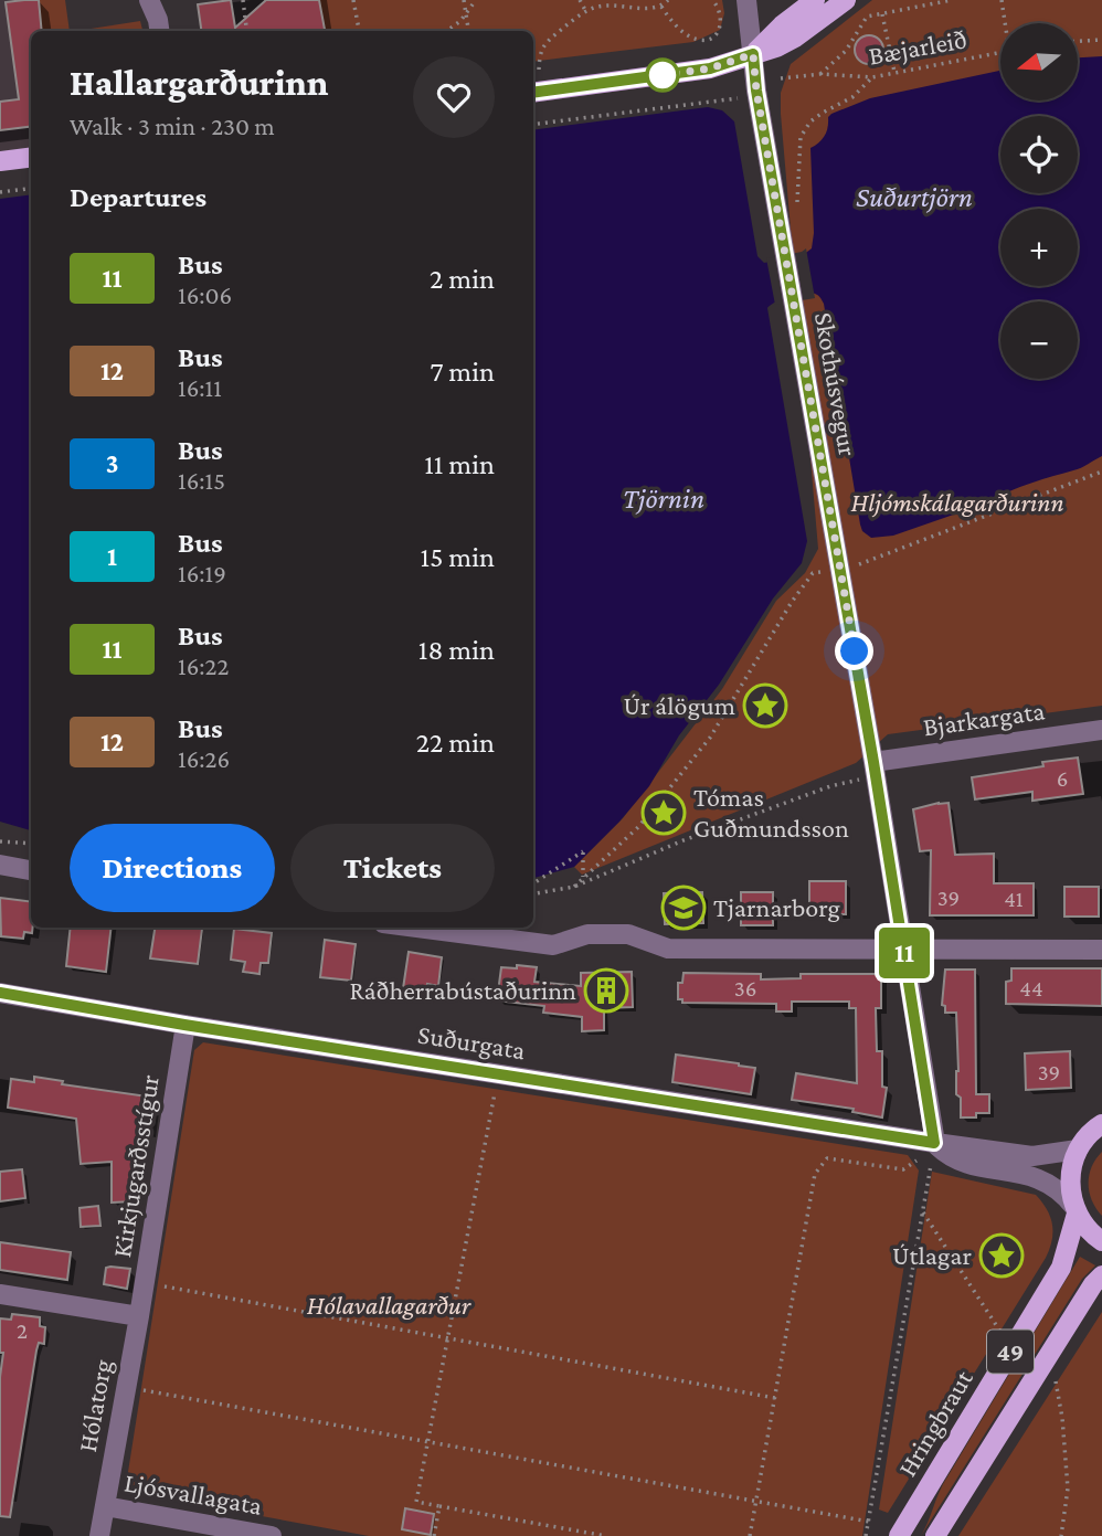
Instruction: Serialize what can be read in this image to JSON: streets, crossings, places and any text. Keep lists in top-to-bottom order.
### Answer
{
  "streets": {
    "main road": ["49", "Hringbraut"],
    "street": [
      "Skothúsvegur",
      "Bjarkargata",
      "Suðurgata",
      "Kirkjugarðsstígur",
      "Hólatorg",
      "Ljósvallagata"
    ],
    "path": ["Bæjarleið"]
  },
  "crossings": [
    ["Skothúsvegur", "Bjarkargata"],
    ["Skothúsvegur", "Suðurgata"],
    ["Suðurgata", "Kirkjugarðsstígur"],
    ["Suðurgata", "49"],
    ["Suðurgata", "Hringbraut"],
    ["Kirkjugarðsstígur", "Hólatorg"],
    ["49", "Hringbraut"],
    ["Hólatorg", "Ljósvallagata"]
  ],
  "water": ["Suðurtjörn", "Tjörnin"],
  "parks": ["Hljómskálagarðurinn", "Hólavallagarður"],
  "places": {
    "place": ["Úr álögum", "Tómas Guðmundsson", "Útlagar"],
    "school or university": ["Tjarnarborg"],
    "building": ["Ráðherrabústaðurinn"]
  },
  "lines": ["bus line 11"],
  "house_numbers": [
    "6",
    "39",
    "41",
    "36",
    "44",
    "39",
    "2"
  ],
  "north": "left",
  "page": {
    "on_map": "11",
    "map_buttons": ["+", "−"],
    "heading": [
      ["Hallargarðurinn", "Walk · 3 min · 230 m"],
      "Departures"
    ],
    "list": [
      {
        "mark": "11",
        "name": "Bus",
        "note": "16:06",
        "value": "2 min"
      },
      {
        "mark": "12",
        "name": "Bus",
        "note": "16:11",
        "value": "7 min"
      },
      {
        "mark": "3",
        "name": "Bus",
        "note": "16:15",
        "value": "11 min"
      },
      {
        "mark": "1",
        "name": "Bus",
        "note": "16:19",
        "value": "15 min"
      },
      {
        "mark": "11",
        "name": "Bus",
        "note": "16:22",
        "value": "18 min"
      },
      {
        "mark": "12",
        "name": "Bus",
        "note": "16:26",
        "value": "22 min"
      }
    ],
    "buttons": ["Directions", "Tickets"]
  }
}
